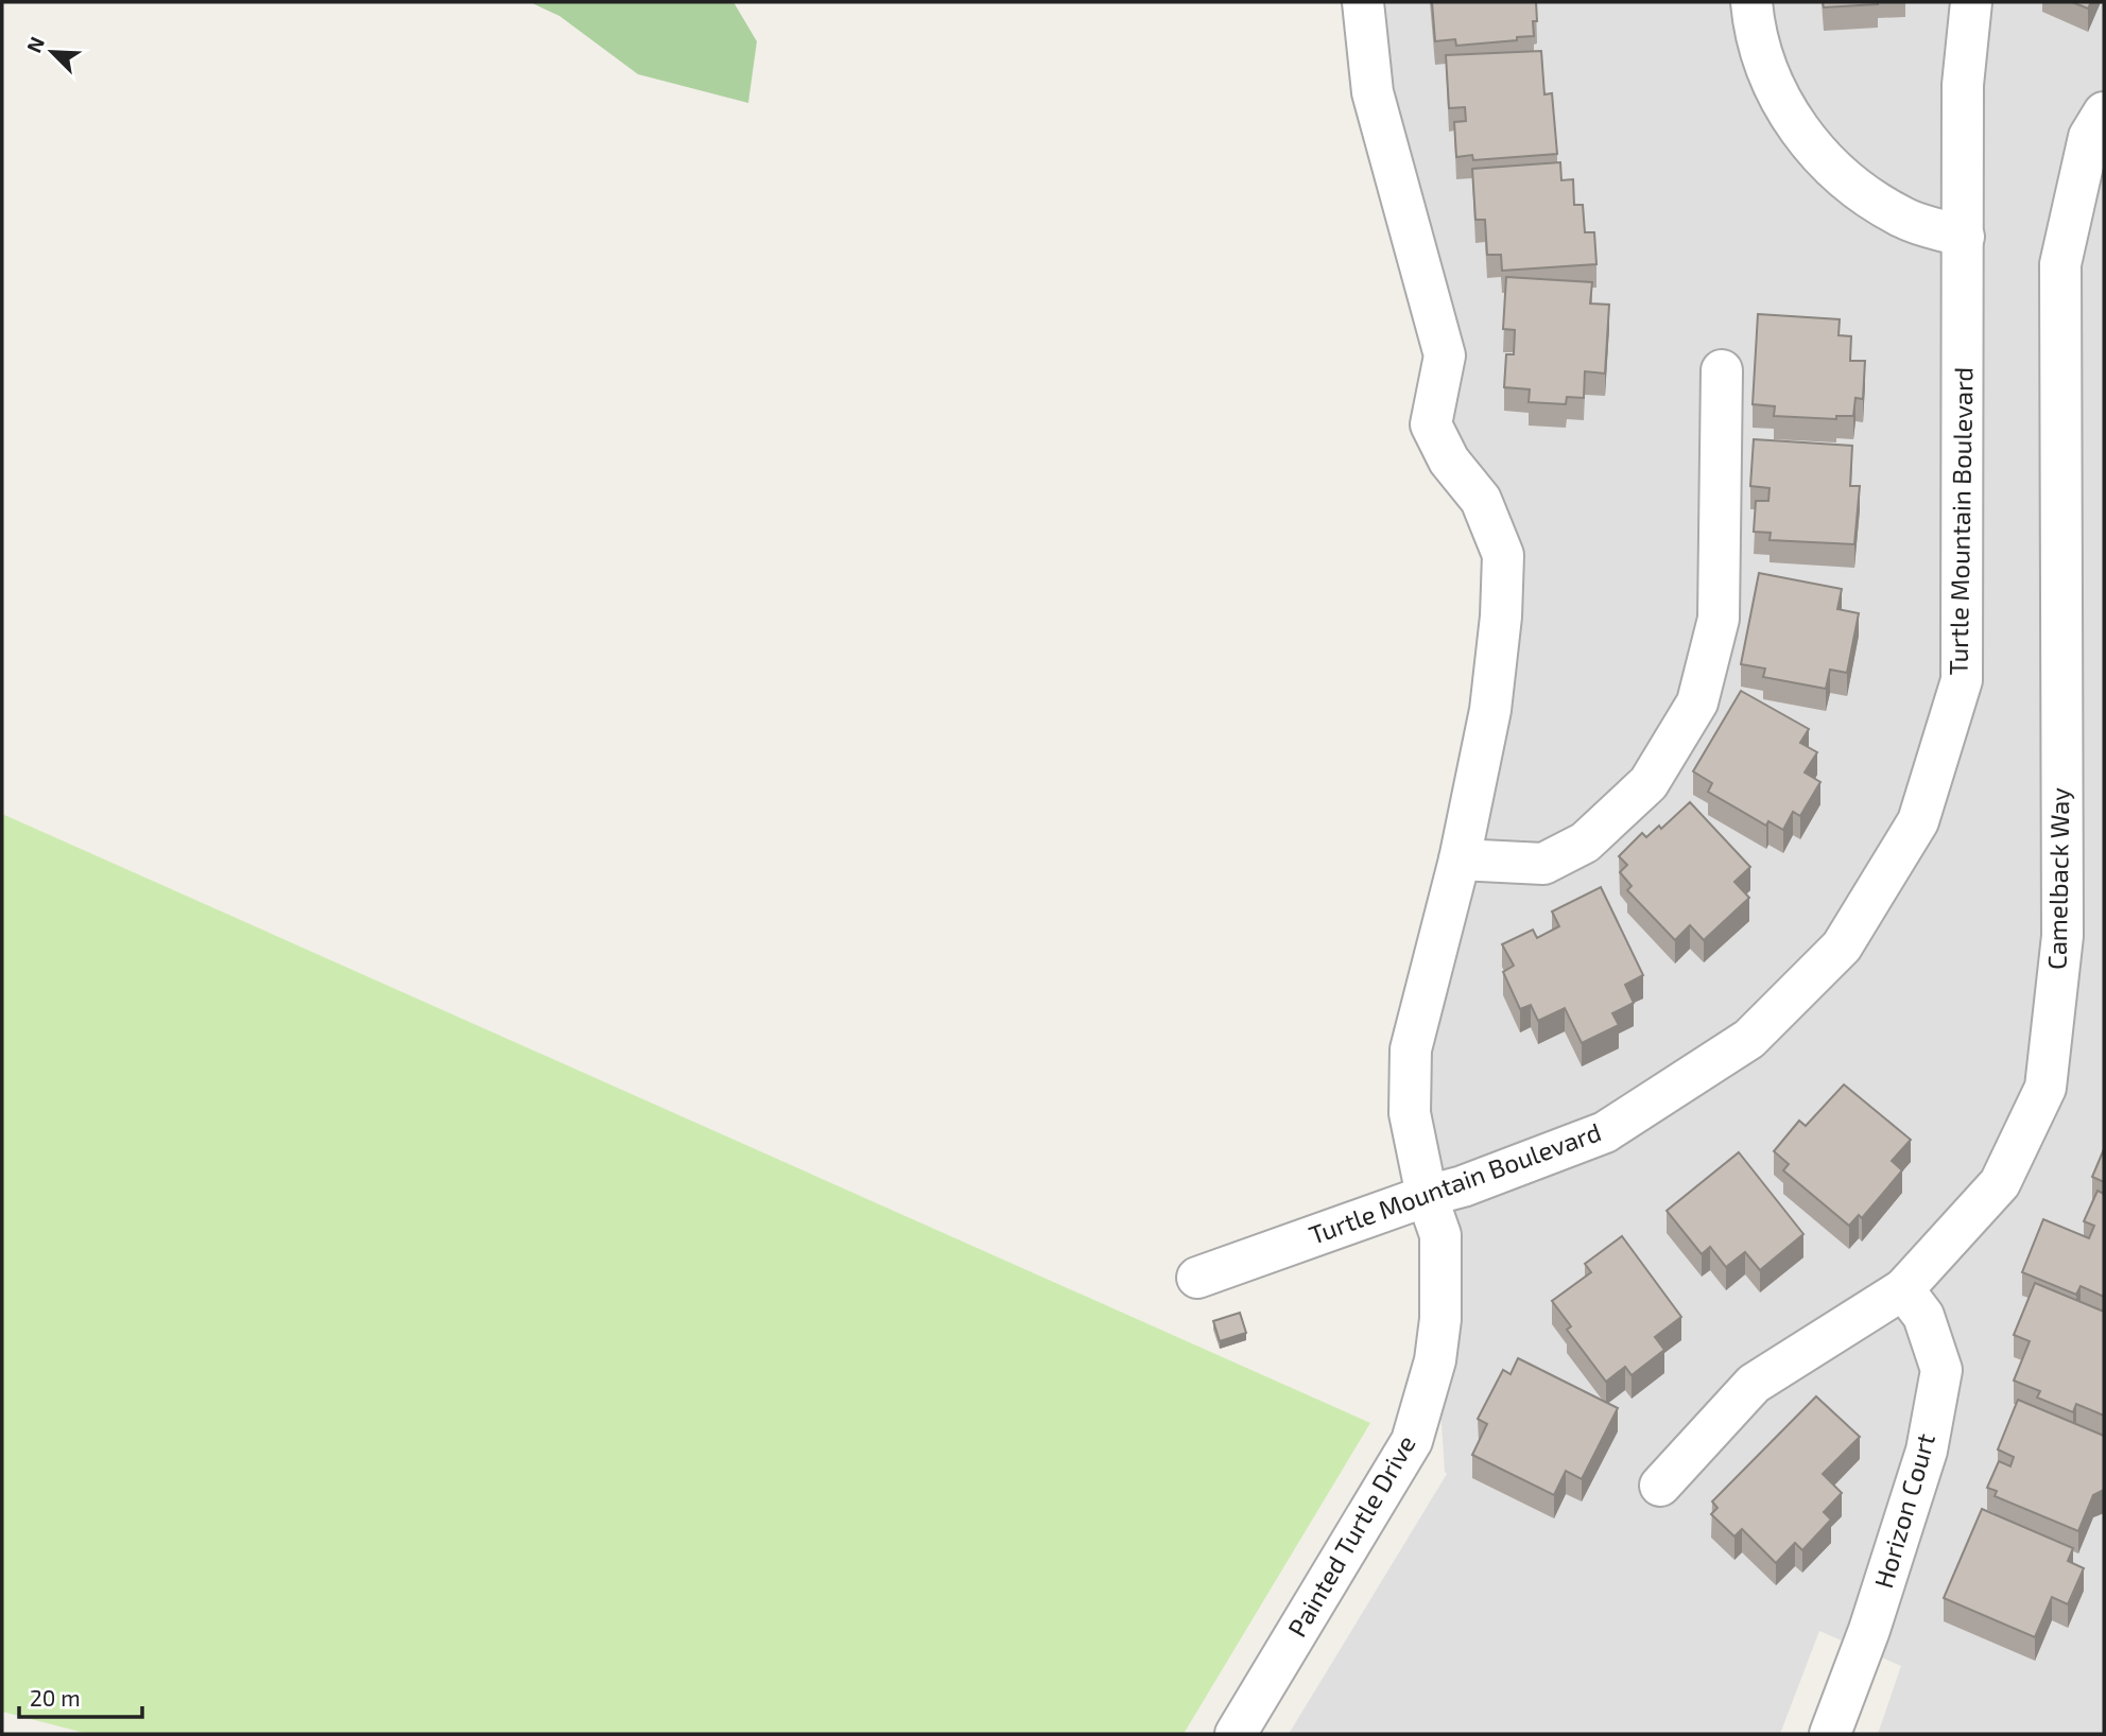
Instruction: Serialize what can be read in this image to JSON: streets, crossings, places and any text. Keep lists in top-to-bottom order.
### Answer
{
  "streets": {
    "street": [
      "Turtle Mountain Boulevard",
      "Camelback Way",
      "Horizon Court",
      "Painted Turtle Drive"
    ]
  },
  "crossings": [
    ["Turtle Mountain Boulevard", "Painted Turtle Drive"],
    ["Camelback Way", "Horizon Court"]
  ],
  "scale_bar": "20 m",
  "north": "top left"
}
